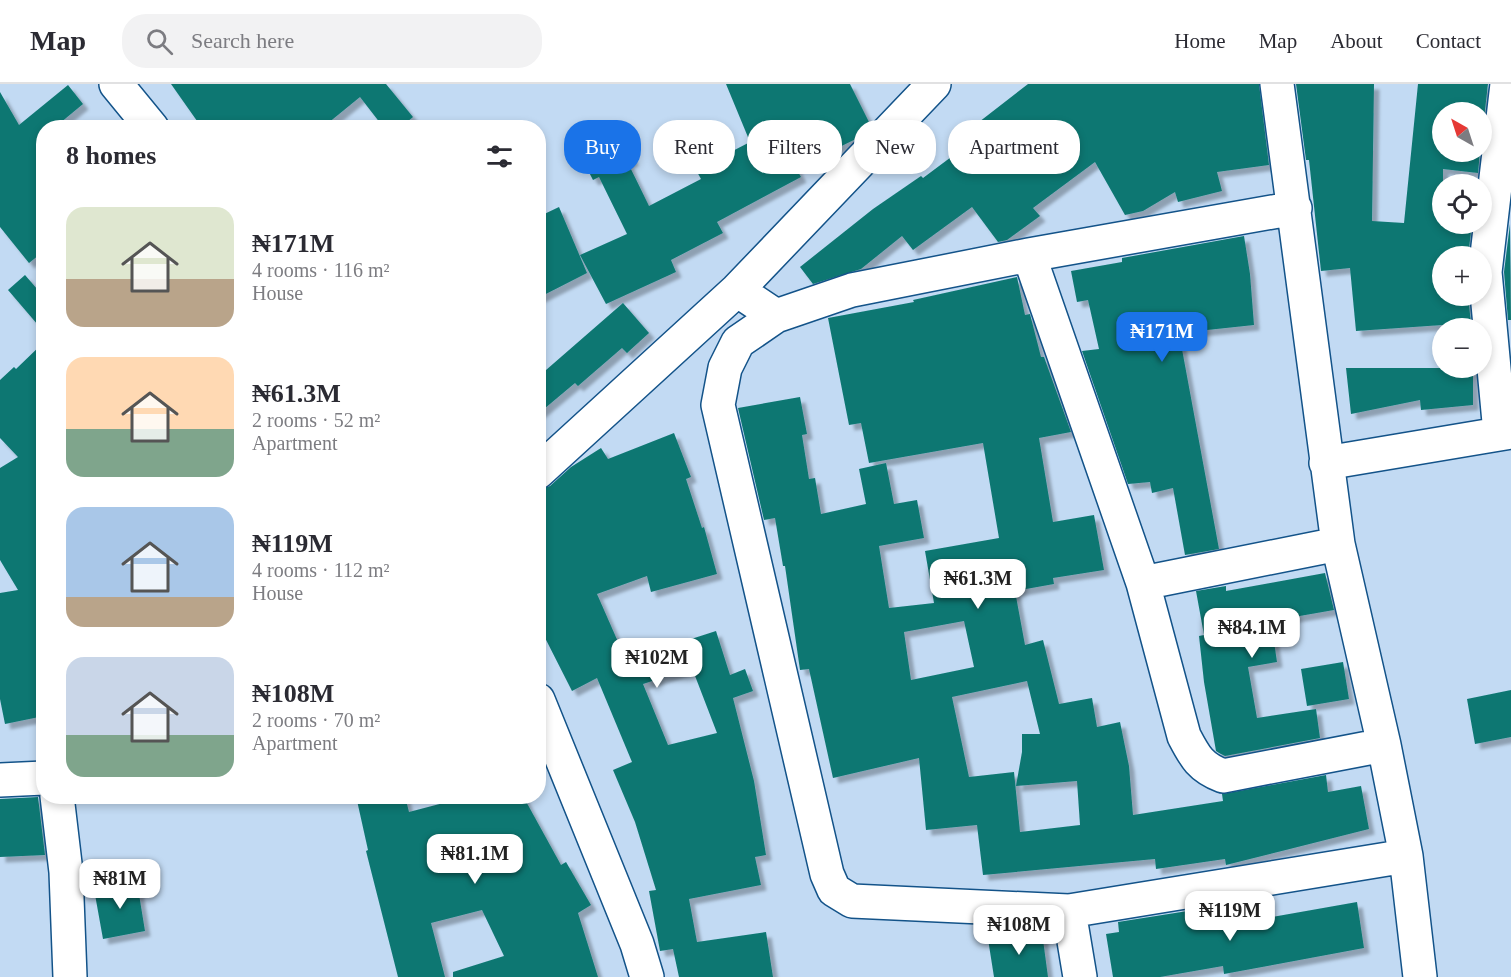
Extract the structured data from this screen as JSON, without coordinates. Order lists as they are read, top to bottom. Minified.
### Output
{"north":"top left","page":{"header":"Map","search":"Search here","nav":["Home","Map","About","Contact"],"map_buttons":["+","−"],"chip":["Buy","Rent","Filters","New","Apartment"],"heading":"8 homes","list":[{"name":"₦171M","note":"4 rooms · 116 m² · House"},{"name":"₦61.3M","note":"2 rooms · 52 m² · Apartment"},{"name":"₦119M","note":"4 rooms · 112 m² · House"},{"name":"₦108M","note":"2 rooms · 70 m² · Apartment"}],"price":["₦171M","₦61.3M","₦84.1M","₦102M","₦81.1M","₦81M","₦119M","₦108M"]}}
